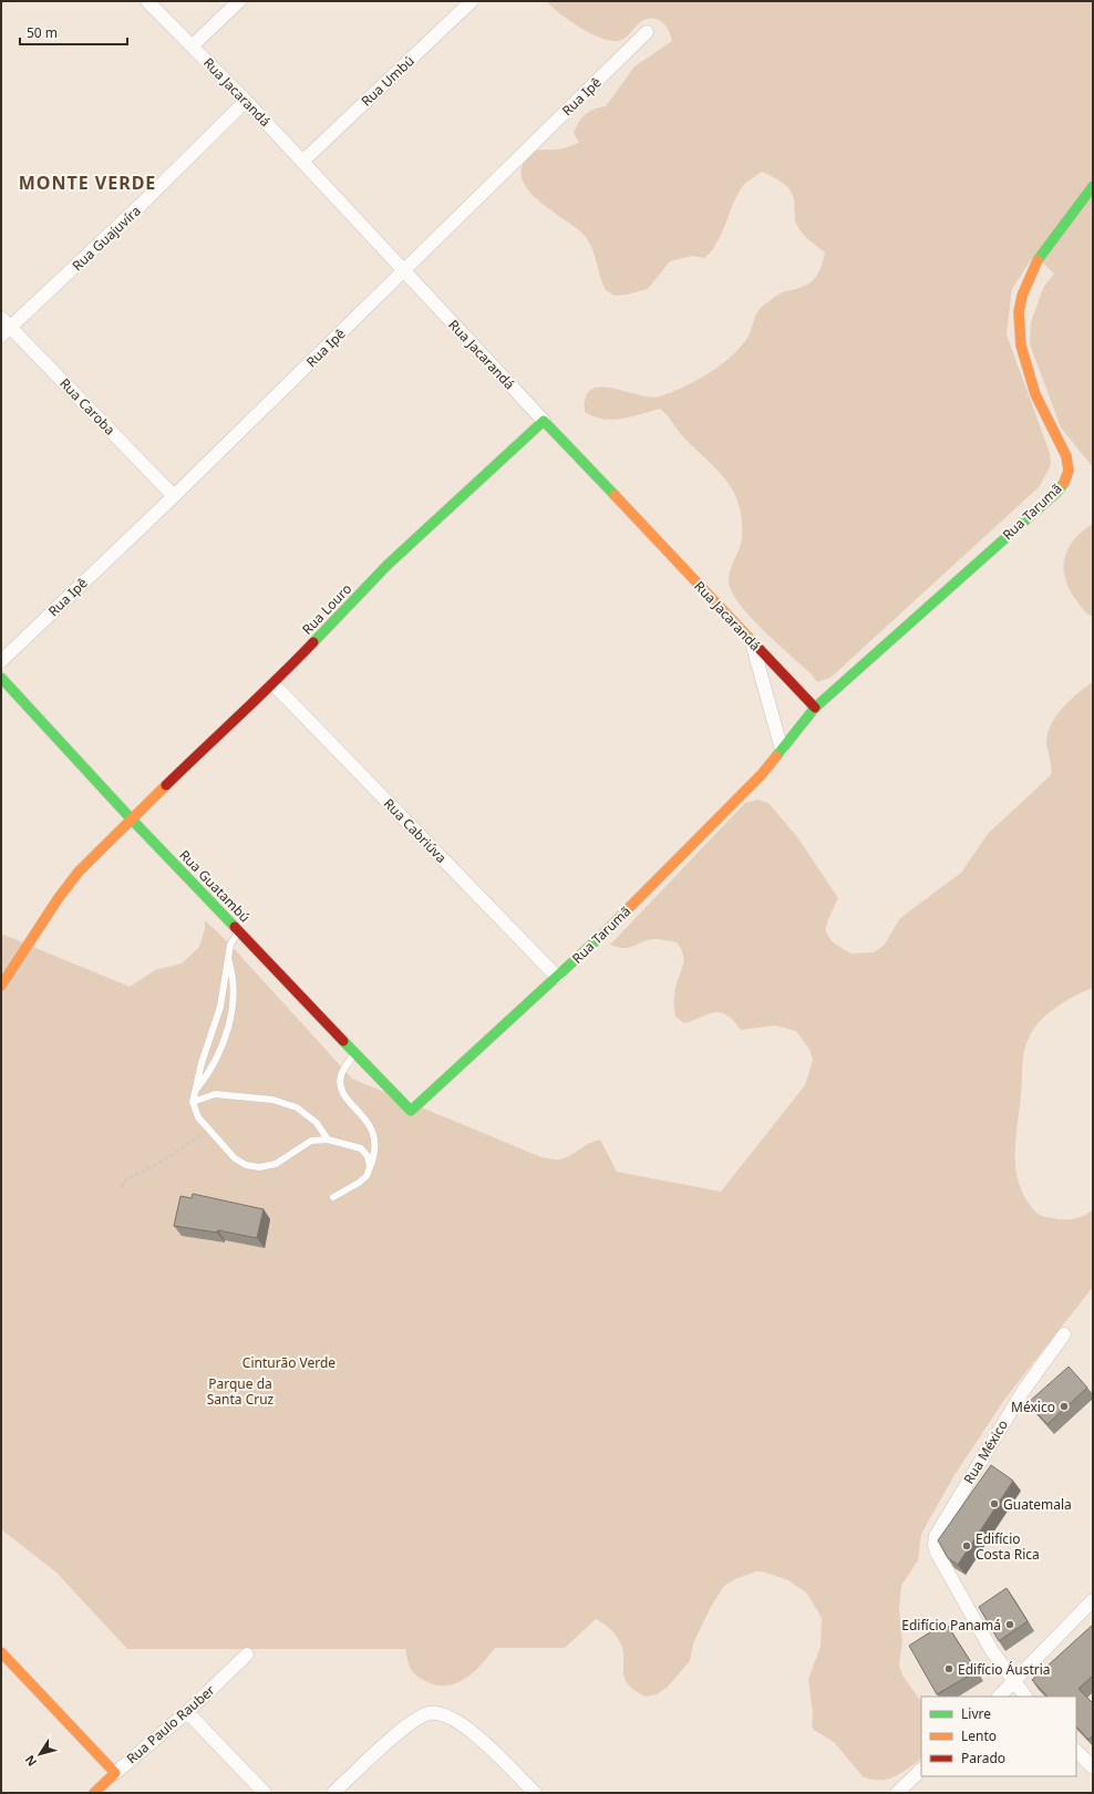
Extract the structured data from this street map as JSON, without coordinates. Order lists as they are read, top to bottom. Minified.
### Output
{"streets":{"street":["Rua Umbú","Rua Jacarandá","Rua Ipê","Rua Guajuvíra","Rua Caroba","Rua Tarumã","Rua Louro","Rua Cabriúva","Rua Guatambú","Rua México","Rua Paulo Rauber"]},"crossings":[["Rua Umbú","Rua Jacarandá"],["Rua Jacarandá","Rua Ipê"],["Rua Jacarandá","Rua Guajuvíra"],["Rua Jacarandá","Rua Tarumã"],["Rua Jacarandá","Rua Louro"],["Rua Ipê","Rua Caroba"],["Rua Guajuvíra","Rua Caroba"],["Rua Tarumã","Rua Cabriúva"],["Rua Tarumã","Rua Guatambú"],["Rua Louro","Rua Cabriúva"],["Rua Louro","Rua Guatambú"]],"districts":["MONTE VERDE"],"parks":["Cinturão Verde","Parque da Santa Cruz"],"places":["México","Guatemala","Edifício Costa Rica","Edifício Panamá","Edifício Áustria"],"legend":["Livre","Lento","Parado"],"scale_bar":"50 m","north":"bottom left"}
